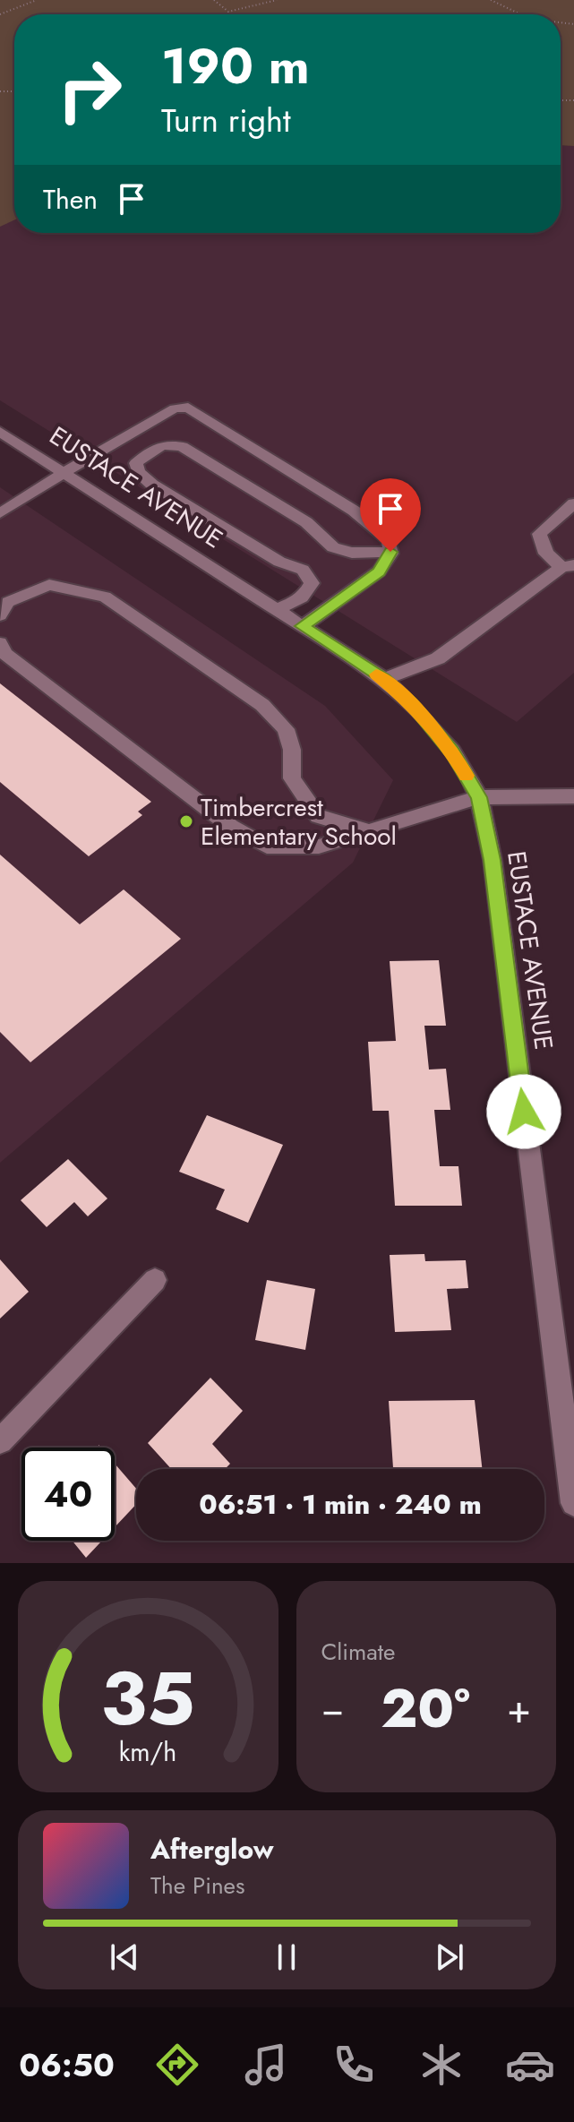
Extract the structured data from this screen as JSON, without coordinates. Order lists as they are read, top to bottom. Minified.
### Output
{"streets":{"street":["EUSTACE AVENUE"]},"places":["Timbercrest Elementary School"],"page":{"turn":["190 m","Turn right"],"then":"Then","limit":"40","trip":"06:51 · 1 min · 240 m","tile":"Climate","heat":["−","20°","+"],"song":["Afterglow","The Pines"],"tabs":"06:50","gauge":["35","km/h"]}}
